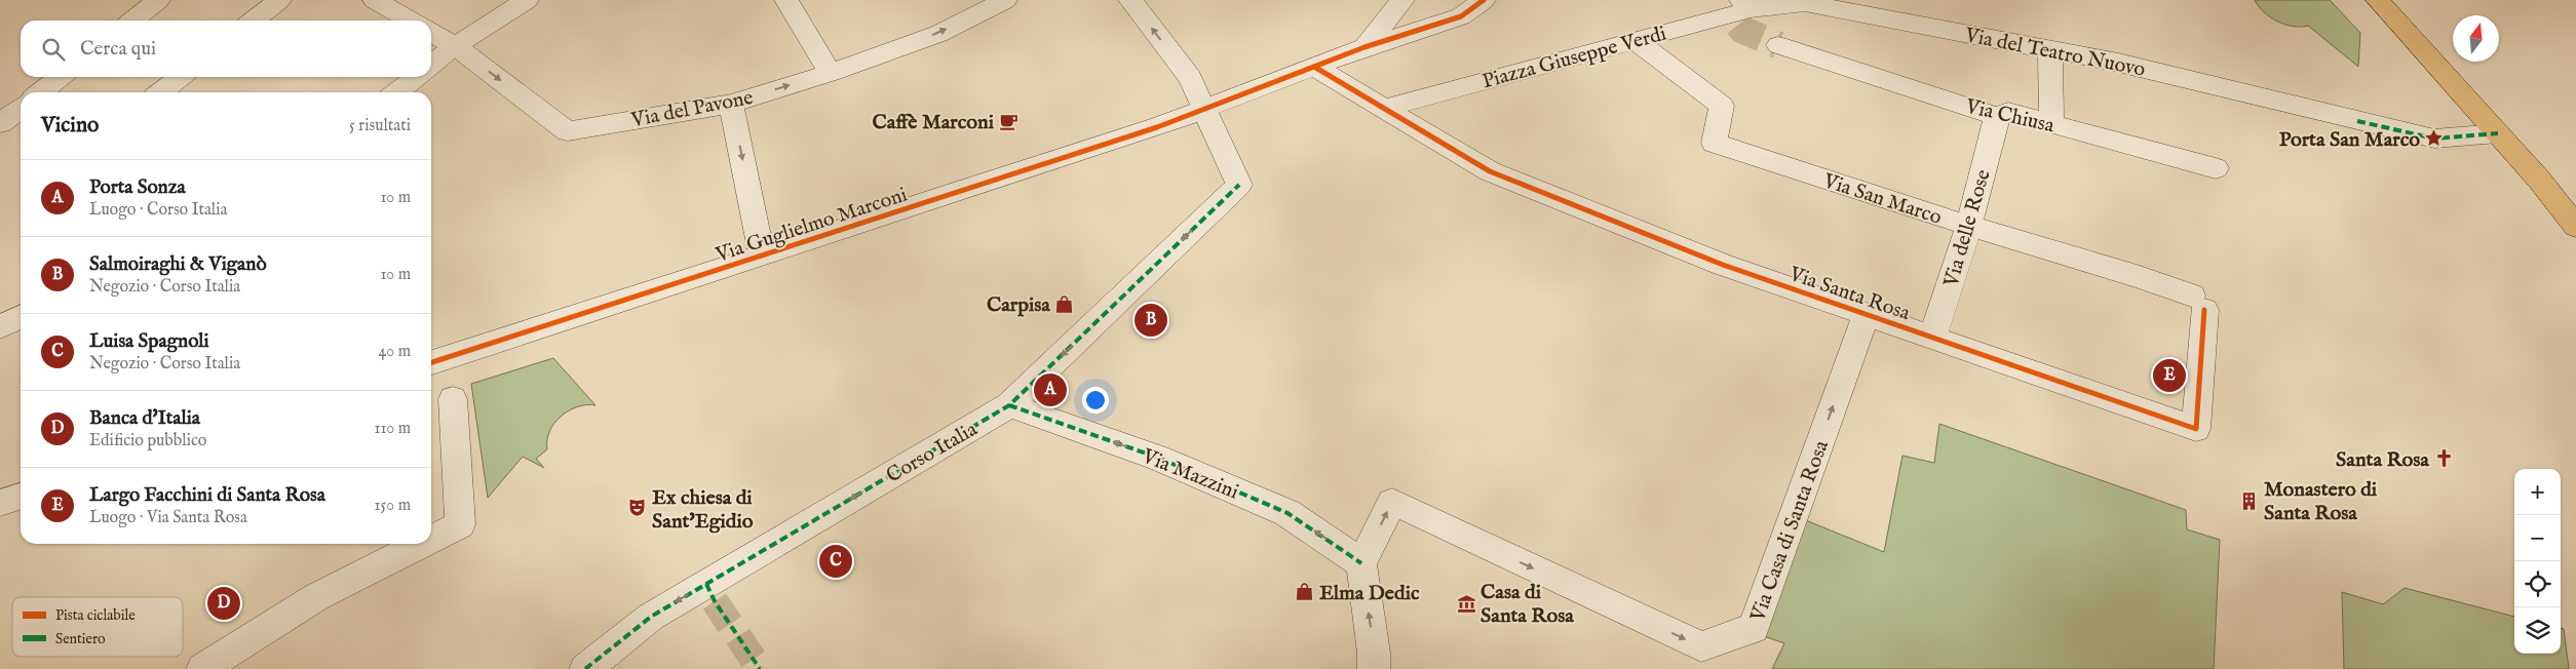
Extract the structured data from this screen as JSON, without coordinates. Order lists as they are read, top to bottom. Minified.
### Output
{"streets":{"street":["Via del Teatro Nuovo","Piazza Giuseppe Verdi","Via del Pavone","Via Chiusa","Via San Marco","Via Guglielmo Marconi","Via delle Rose","Via Santa Rosa","Corso Italia","Via Mazzini","Via Casa di Santa Rosa"]},"crossings":[["Via del Teatro Nuovo","Piazza Giuseppe Verdi"],["Piazza Giuseppe Verdi","Via San Marco"],["Piazza Giuseppe Verdi","Via Santa Rosa"],["Via Chiusa","Via delle Rose"],["Via San Marco","Via delle Rose"],["Via San Marco","Via Santa Rosa"],["Via Guglielmo Marconi","Corso Italia"],["Via delle Rose","Via Santa Rosa"],["Via Santa Rosa","Via Casa di Santa Rosa"],["Corso Italia","Via Mazzini"],["Via Mazzini","Via Casa di Santa Rosa"]],"one_way":["Via del Pavone","Corso Italia","Via Mazzini"],"places":{"cafe":["Caffè Marconi"],"place":["Porta San Marco"],"shop":["Carpisa","Elma Dedic"],"church":["Santa Rosa"],"building":["Monastero di Santa Rosa"],"theatre":["Ex chiesa di Sant'Egidio"],"museum":["Casa di Santa Rosa"]},"legend":["Pista ciclabile","Sentiero"],"north":"top","page":{"search":"Cerca qui","heading":["Vicino","5 risultati"],"list":[{"mark":"A","name":"Porta Sonza","note":"Luogo · Corso Italia","value":"10 m"},{"mark":"B","name":"Salmoiraghi & Viganò","note":"Negozio · Corso Italia","value":"10 m"},{"mark":"C","name":"Luisa Spagnoli","note":"Negozio · Corso Italia","value":"40 m"},{"mark":"D","name":"Banca d'Italia","note":"Edificio pubblico","value":"110 m"},{"mark":"E","name":"Largo Facchini di Santa Rosa","note":"Luogo · Via Santa Rosa","value":"150 m"}],"pins":["B","E","A","C","D"],"map_buttons":["+","−"]}}
